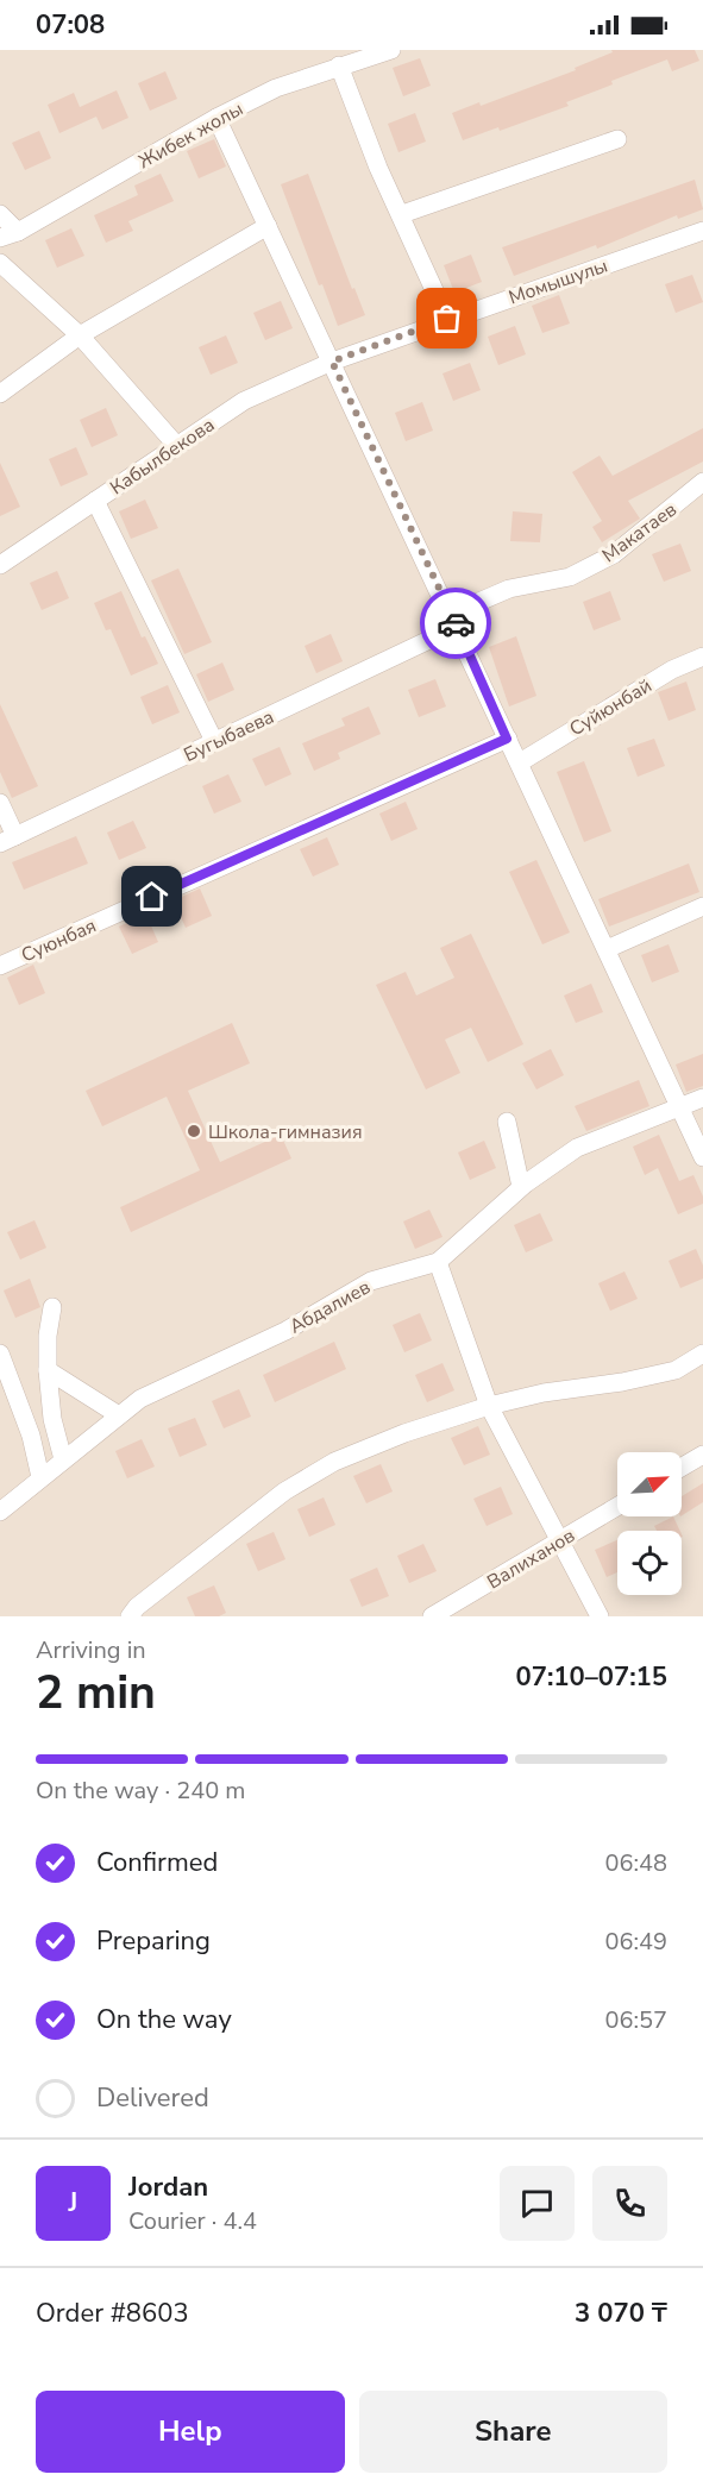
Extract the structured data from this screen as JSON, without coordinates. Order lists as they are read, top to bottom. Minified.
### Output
{"streets":{"street":["Жибек жолы","Момышулы","Кабылбекова","Макатаев","Суйюнбай","Бугыбаева","Суюнбая","Абдалиев","Валиханов"]},"crossings":[["Момышулы","Кабылбекова"],["Макатаев","Бугыбаева"]],"places":["Школа-гимназия"],"north":"top right","page":{"status":"07:08","heading":["2 min","Arriving in","07:10–07:15"],"panel":["Jordan","Courier · 4.4","Order #8603","3 070 ₸"],"bar":"On the way · 240 m","list":[["Confirmed","06:48"],["Preparing","06:49"],["On the way","06:57"],"Delivered"],"round":"J","buttons":["Help","Share"]}}
